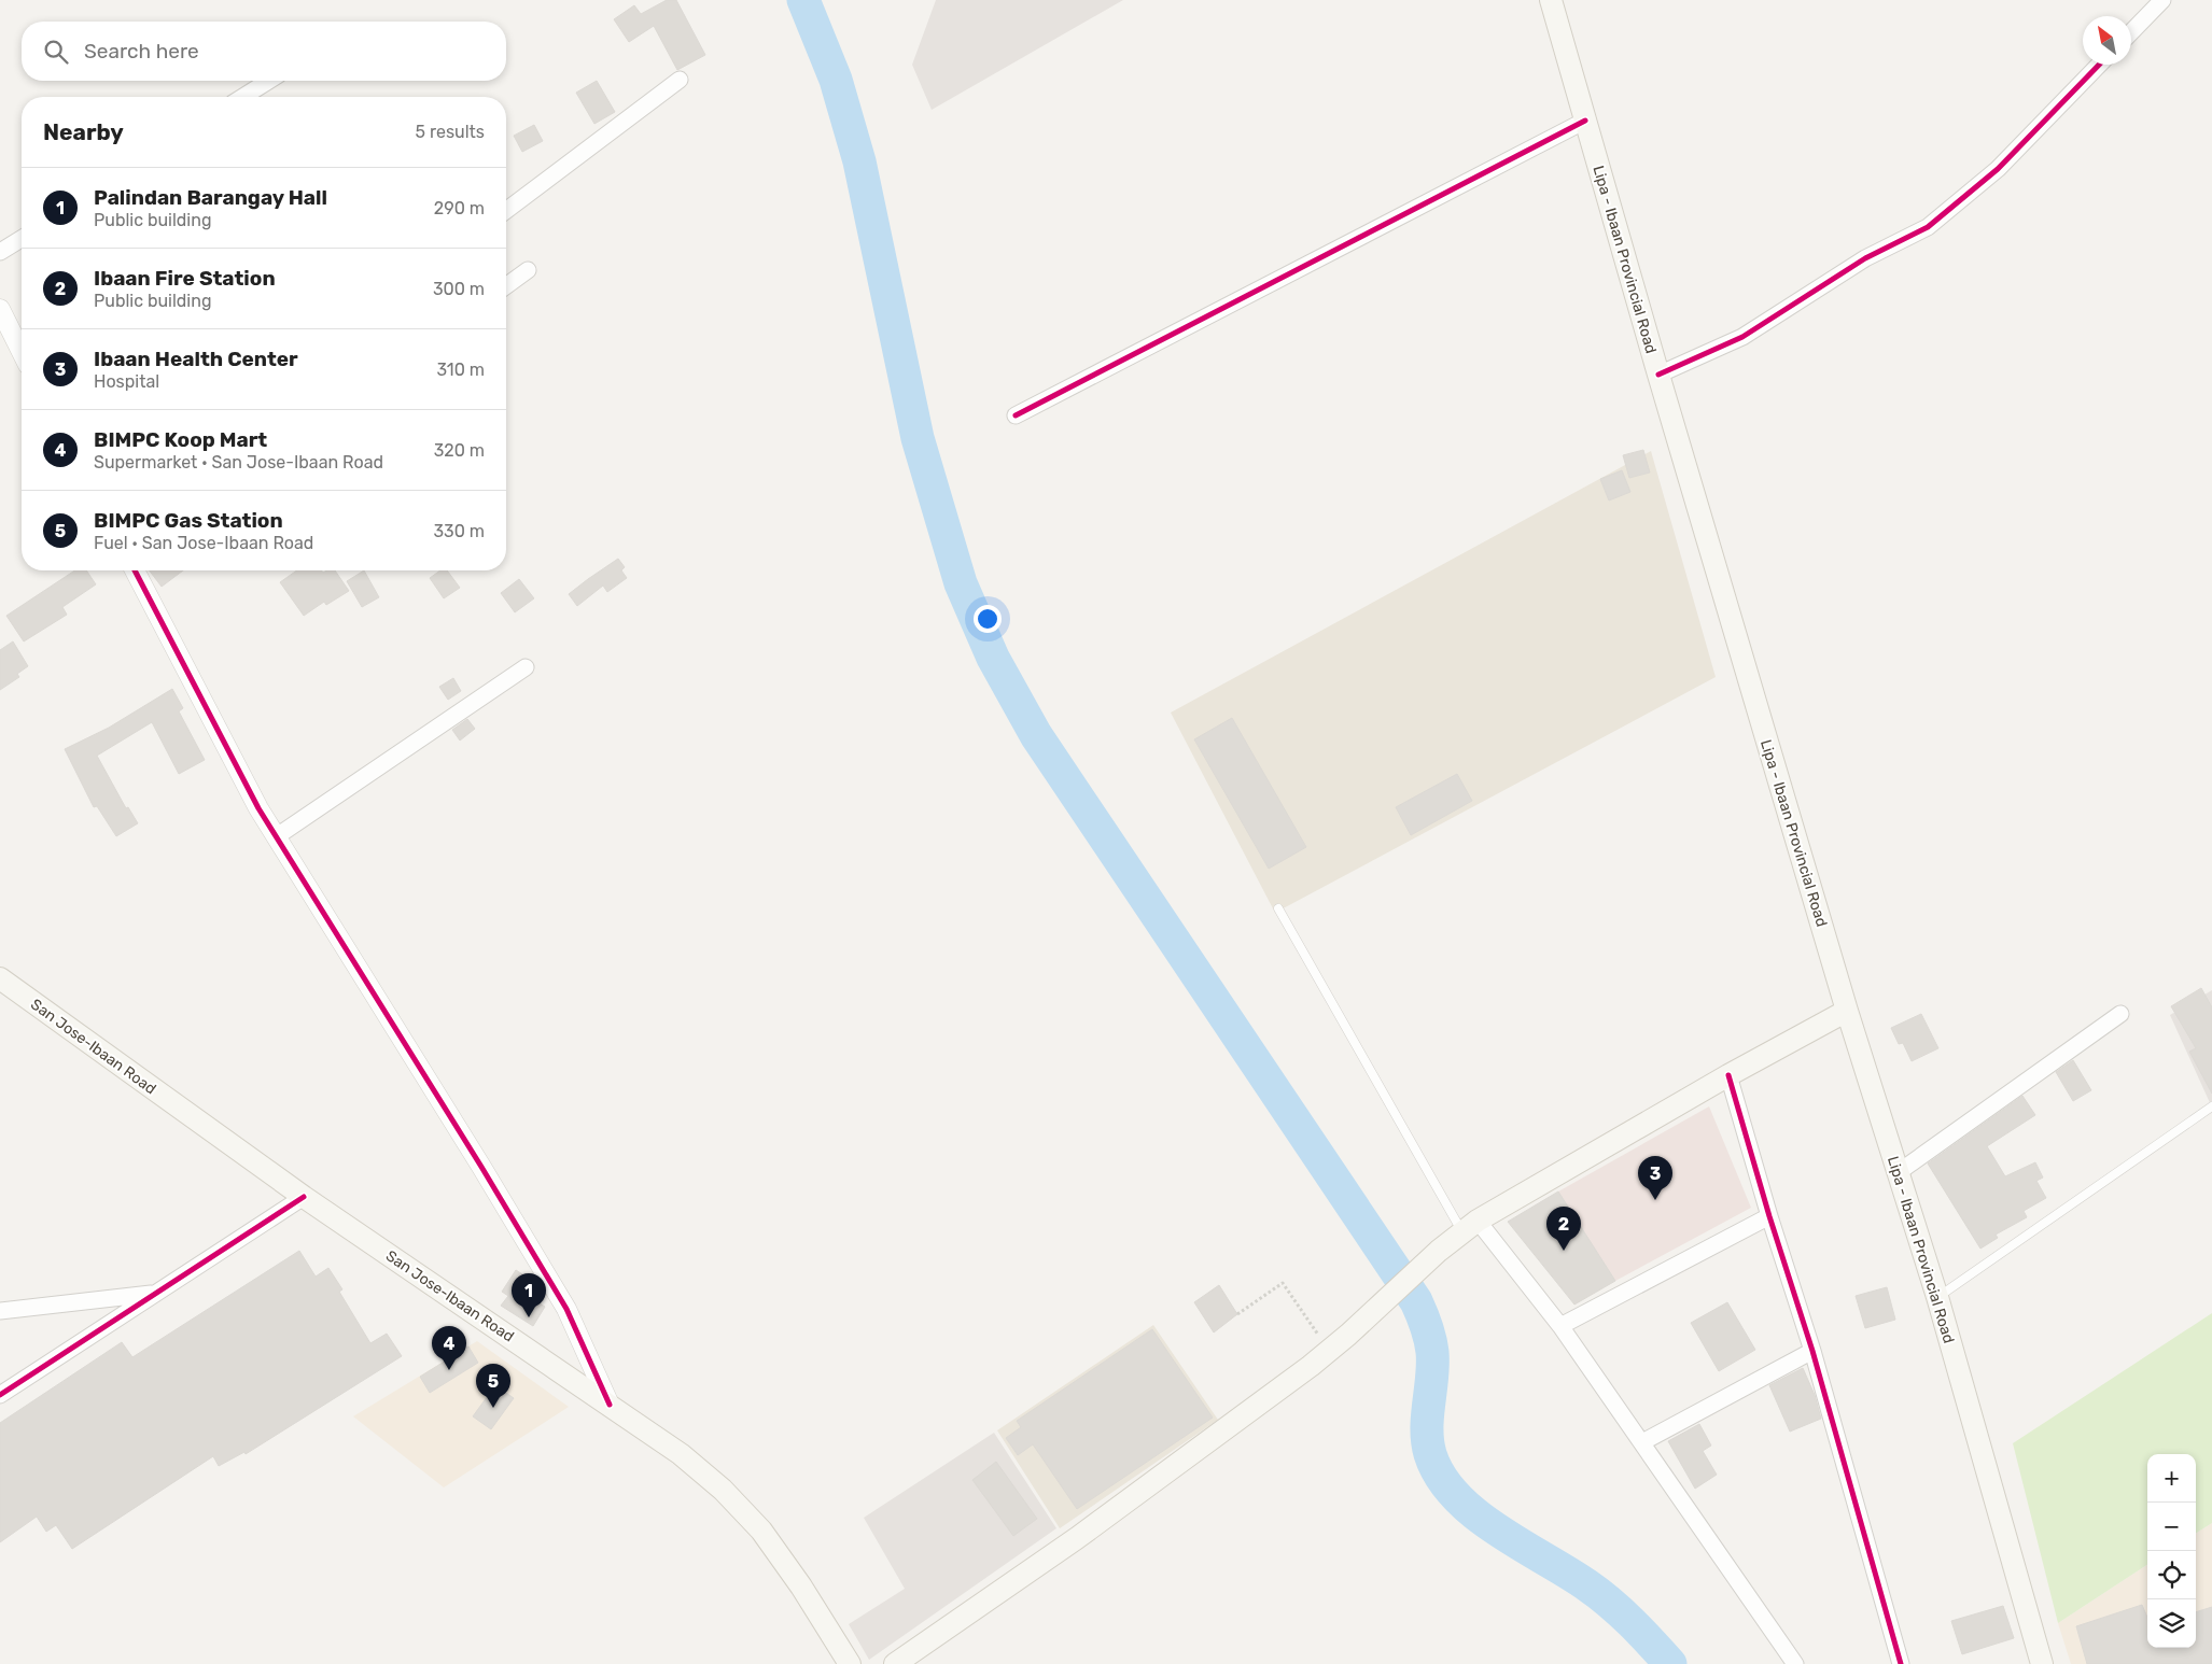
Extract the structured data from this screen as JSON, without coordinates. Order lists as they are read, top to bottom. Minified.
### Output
{"streets":{"main road":["Lipa - Ibaan Provincial Road","San Jose-Ibaan Road"]},"north":"top left","page":{"search":"Search here","heading":["Nearby","5 results"],"list":[{"mark":"1","name":"Palindan Barangay Hall","note":"Public building","value":"290 m"},{"mark":"2","name":"Ibaan Fire Station","note":"Public building","value":"300 m"},{"mark":"3","name":"Ibaan Health Center","note":"Hospital","value":"310 m"},{"mark":"4","name":"BIMPC Koop Mart","note":"Supermarket · San Jose-Ibaan Road","value":"320 m"},{"mark":"5","name":"BIMPC Gas Station","note":"Fuel · San Jose-Ibaan Road","value":"330 m"}],"pins":["3","2","1","4","5"],"map_buttons":["+","−"]}}
